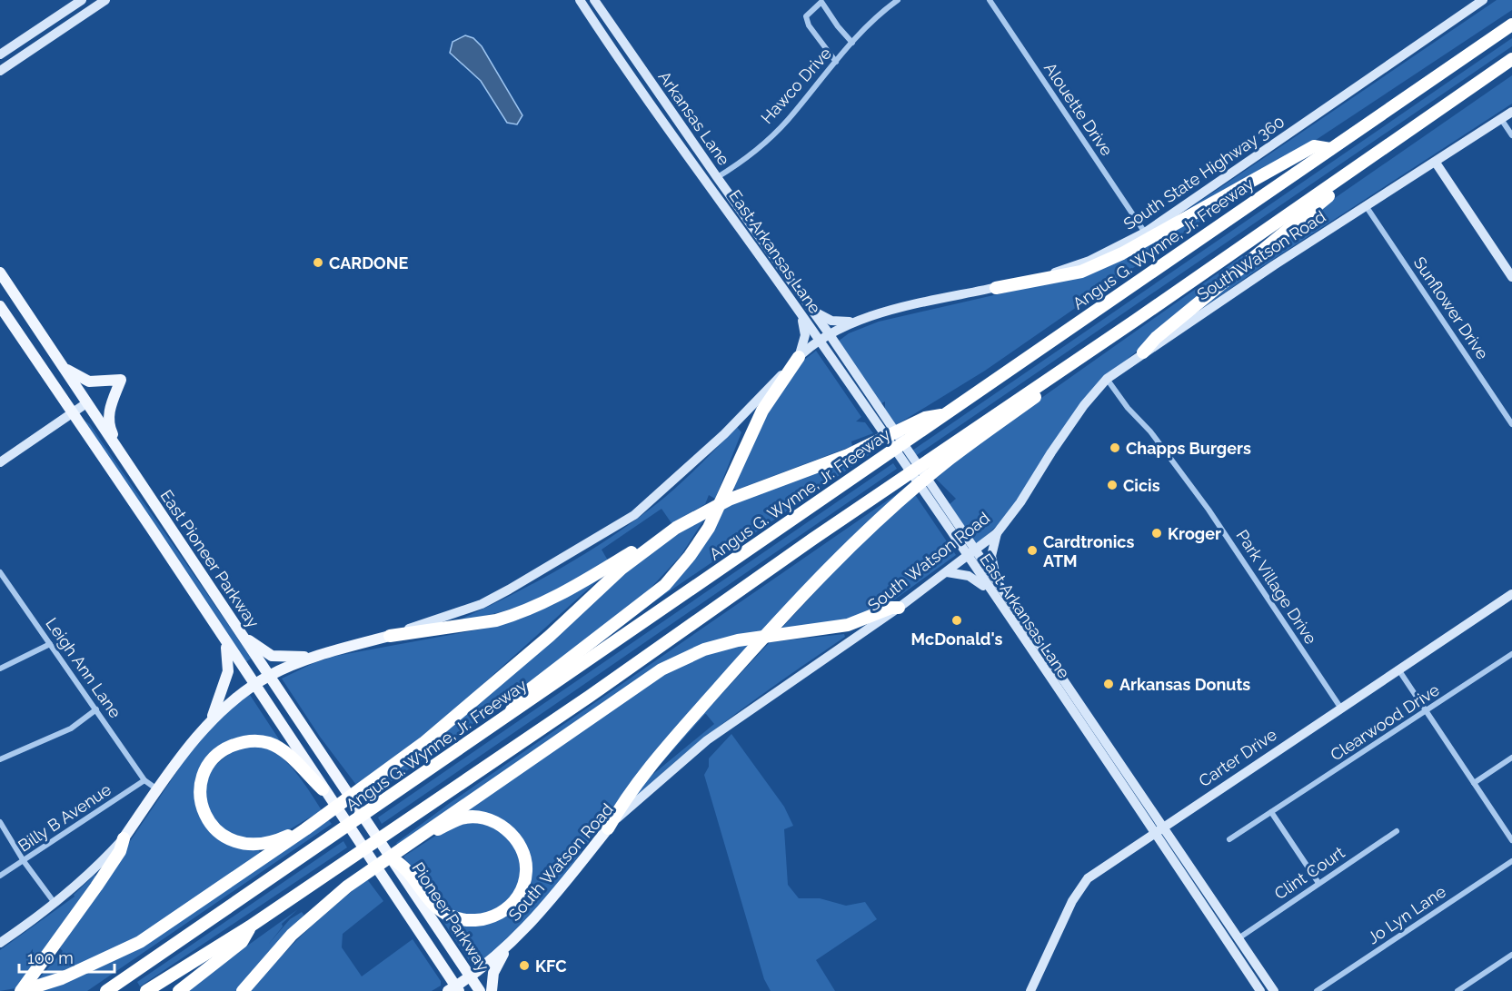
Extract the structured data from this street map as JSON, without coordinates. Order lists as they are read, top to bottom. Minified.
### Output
{"streets":{"highway":["Angus G. Wynne, Jr. Freeway"],"main road":["Arkansas Lane","South State Highway 360","East Arkansas Lane","South Watson Road","East Pioneer Parkway","Carter Drive","Pioneer Parkway"],"street":["Hawco Drive","Alouette Drive","Sunflower Drive","Park Village Drive","Leigh Ann Lane","Clearwood Drive","Billy B Avenue","Clint Court","Jo Lyn Lane"]},"crossings":[["Hawco Drive","Arkansas Lane"],["Hawco Drive","East Arkansas Lane"],["Alouette Drive","South State Highway 360"],["Arkansas Lane","East Arkansas Lane"],["South State Highway 360","East Arkansas Lane"],["East Arkansas Lane","South Watson Road"],["East Arkansas Lane","Carter Drive"],["East Arkansas Lane","Clint Court"],["South Watson Road","Sunflower Drive"],["South Watson Road","Park Village Drive"],["South Watson Road","Pioneer Parkway"],["East Pioneer Parkway","Pioneer Parkway"],["Park Village Drive","Carter Drive"],["Leigh Ann Lane","Billy B Avenue"]],"places":["CARDONE","Chapps Burgers","Cicis","Kroger","Cardtronics ATM","McDonald's","Arkansas Donuts","KFC"],"scale_bar":"100 m"}
